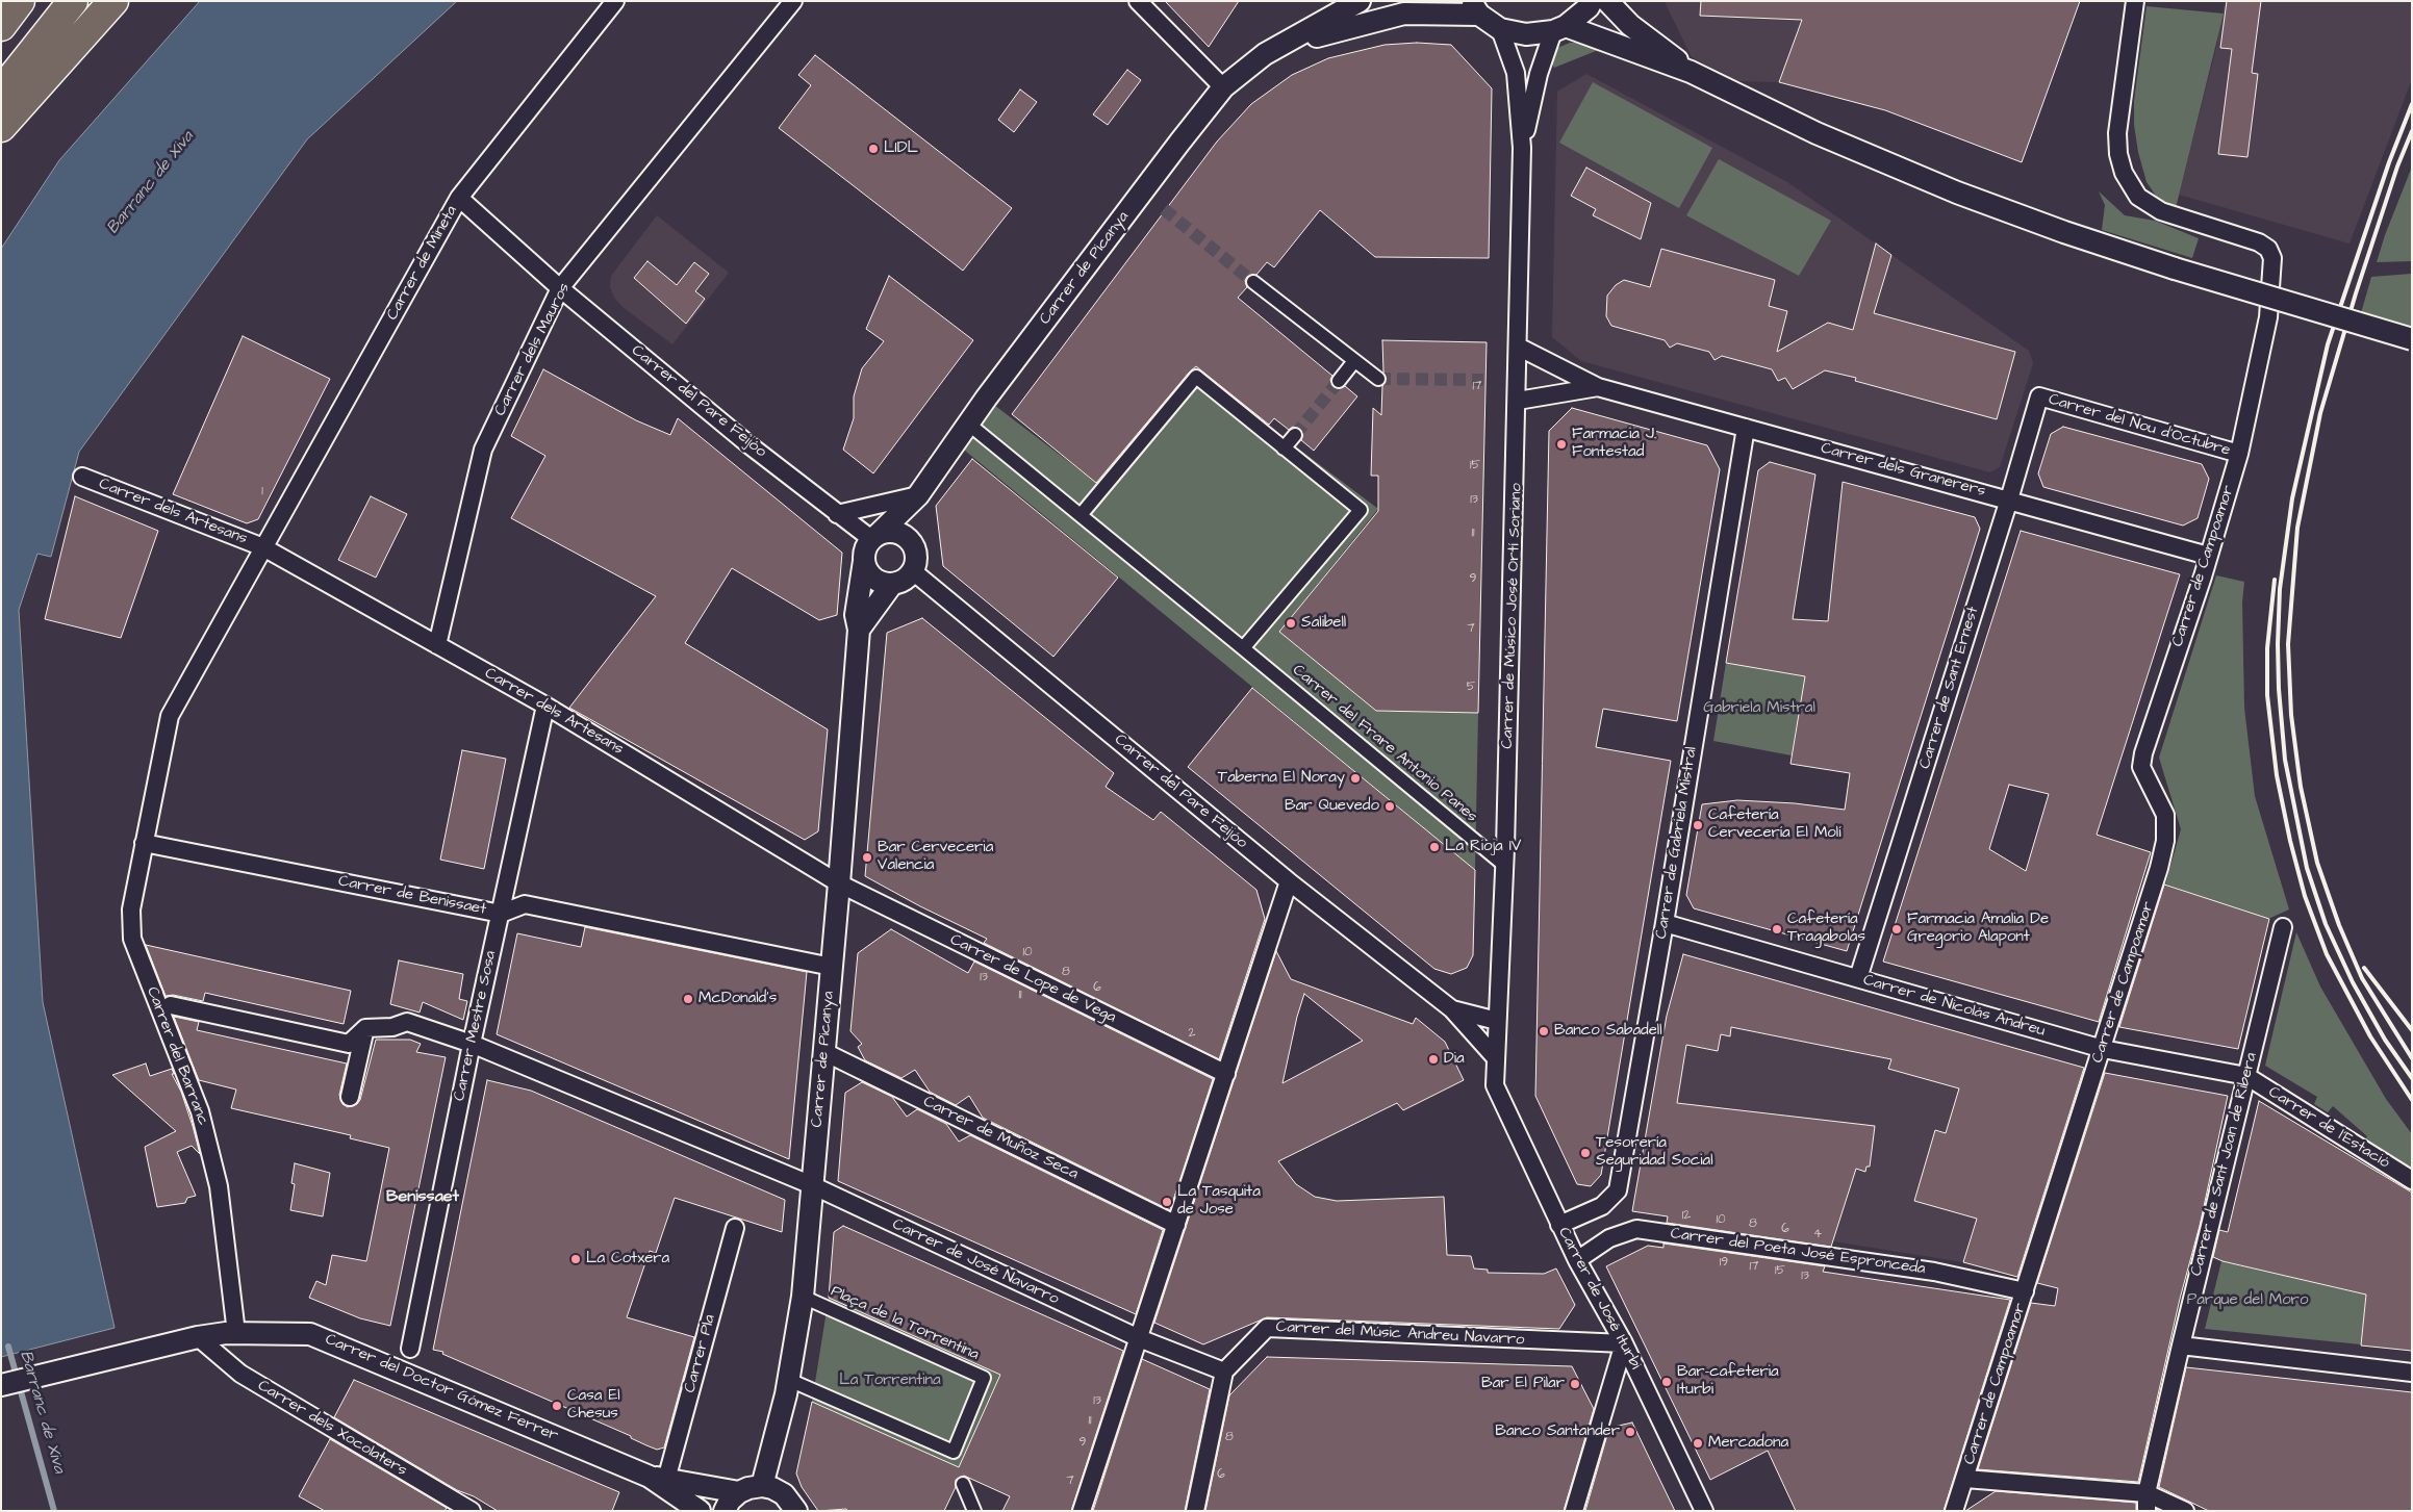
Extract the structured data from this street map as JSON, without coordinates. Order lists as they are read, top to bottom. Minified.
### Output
{"streets":{"street":["Carrer de Mineta","Carrer de Picanya","Carrer dels Mauros","Carrer del Pare Feijóo","Carrer del Nou d'Octubre","Carrer dels Granerers","Carrer dels Artesans","Carrer de Campoamor","Carrer de Músico José Ortí Soriano","Carrer de Sant Ernest","Carrer del Frare Antonio Panes","Carrer de Gabriela Mistral","Carrer de Benissaet","Carrer de Lope de Vega","Carrer de Nicolás Andreu","Carrer Mestre Sosa","Carrer del Barranc","Carrer de l'Estació","Carrer de Muñoz Seca","Carrer de Sant Joan de Ribera","Carrer del Poeta José Espronceda","Carrer de José Navarro","Carrer de José Iturbi","Plaça de la Torrentina","Carrer del Músic Andreu Navarro","Carrer Pla","Carrer del Doctor Gómez Ferrer","Carrer dels Xocolaters"]},"crossings":[["Carrer de Mineta","Carrer del Pare Feijóo"],["Carrer de Mineta","Carrer dels Artesans"],["Carrer de Picanya","Carrer del Pare Feijóo"],["Carrer de Picanya","Carrer dels Artesans"],["Carrer de Picanya","Carrer del Frare Antonio Panes"],["Carrer de Picanya","Carrer de Benissaet"],["Carrer de Picanya","Carrer de Lope de Vega"],["Carrer de Picanya","Carrer de Muñoz Seca"],["Carrer de Picanya","Carrer de José Navarro"],["Carrer de Picanya","Plaça de la Torrentina"],["Carrer dels Mauros","Carrer del Pare Feijóo"],["Carrer dels Mauros","Carrer dels Artesans"],["Carrer del Pare Feijóo","Carrer de Músico José Ortí Soriano"],["Carrer del Nou d'Octubre","Carrer de Campoamor"],["Carrer del Nou d'Octubre","Carrer de Sant Ernest"],["Carrer dels Granerers","Carrer de Campoamor"],["Carrer dels Granerers","Carrer de Músico José Ortí Soriano"],["Carrer dels Granerers","Carrer de Sant Ernest"],["Carrer dels Granerers","Carrer de Gabriela Mistral"],["Carrer dels Artesans","Carrer de Benissaet"],["Carrer dels Artesans","Carrer de Lope de Vega"],["Carrer dels Artesans","Carrer Mestre Sosa"],["Carrer dels Artesans","Carrer del Barranc"],["Carrer de Campoamor","Carrer de Nicolás Andreu"],["Carrer de Campoamor","Carrer del Poeta José Espronceda"],["Carrer de Músico José Ortí Soriano","Carrer del Frare Antonio Panes"],["Carrer de Músico José Ortí Soriano","Carrer de José Iturbi"],["Carrer de Sant Ernest","Carrer de Nicolás Andreu"],["Carrer de Gabriela Mistral","Carrer de Nicolás Andreu"],["Carrer de Gabriela Mistral","Carrer de José Iturbi"],["Carrer de Benissaet","Carrer Mestre Sosa"],["Carrer de Benissaet","Carrer del Barranc"],["Carrer de Nicolás Andreu","Carrer de l'Estació"],["Carrer de Nicolás Andreu","Carrer de Sant Joan de Ribera"],["Carrer del Barranc","Carrer del Doctor Gómez Ferrer"],["Carrer de l'Estació","Carrer de Sant Joan de Ribera"],["Carrer del Poeta José Espronceda","Carrer de José Iturbi"],["Carrer de José Iturbi","Carrer del Músic Andreu Navarro"],["Carrer Pla","Carrer del Doctor Gómez Ferrer"],["Carrer del Doctor Gómez Ferrer","Carrer dels Xocolaters"]],"districts":["Benissaet"],"water":["Barranc de Xiva"],"parks":["Gabriela Mistral","Parque del Moro","La Torrentina"],"places":["LIDL","Farmacia J. Fontestad","Salibell","Taberna El Noray","Bar Quevedo","Cafetería Cervecería El Molí","La Rioja IV","Bar Cerveceria Valencia","Cafetería Tragabolas","Farmacia Amalia De Gregorio Alapont","McDonald's","Banco Sabadell","Dia","Tesorería Seguridad Social","La Tasquita de Jose","La Cotxera","Bar-cafeteria Iturbi","Bar El Pilar","Casa El Chesus","Banco Santander","Mercadona"],"house_numbers":["17","15","1","13","11","9","7","5","10","8","13","6","11","2","12","10","8","6","4","19","17","15","13","13","11","8","9","6","7"]}
